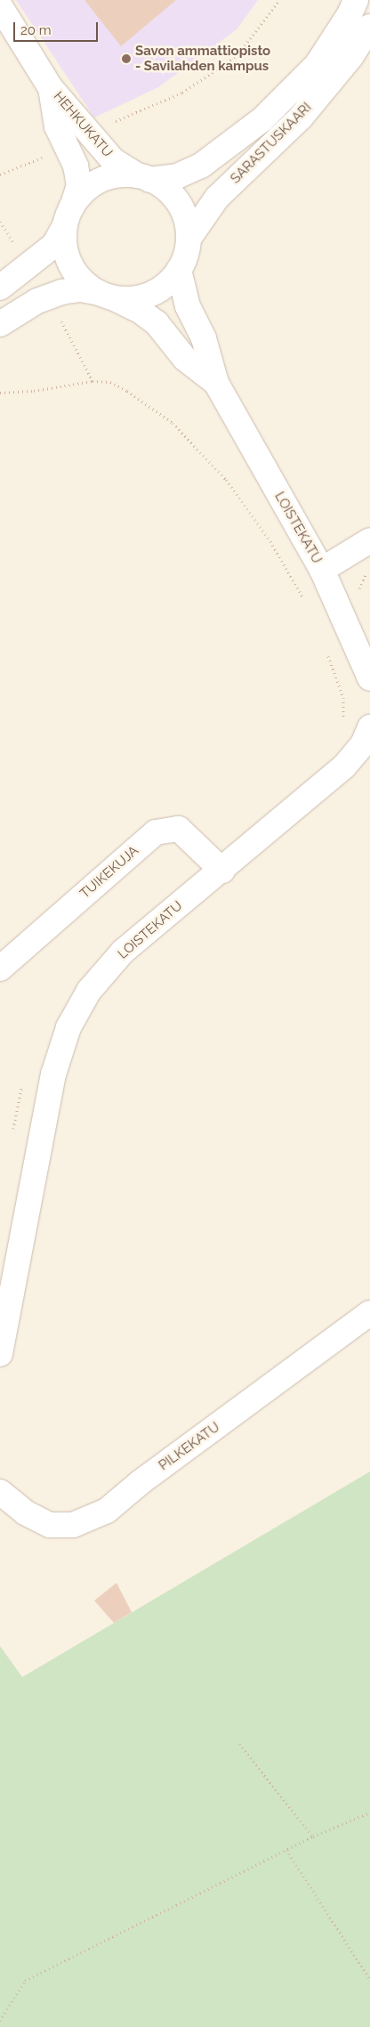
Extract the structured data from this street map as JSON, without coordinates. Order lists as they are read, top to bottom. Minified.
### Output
{"streets":{"street":["HEHKUKATU","SARASTUSKAARI","LOISTEKATU","TUIKEKUJA","PILKEKATU"]},"crossings":[["HEHKUKATU","SARASTUSKAARI"],["HEHKUKATU","LOISTEKATU"],["SARASTUSKAARI","LOISTEKATU"],["LOISTEKATU","TUIKEKUJA"]],"places":["Savon ammattiopisto - Savilahden kampus"],"scale_bar":"20 m"}
